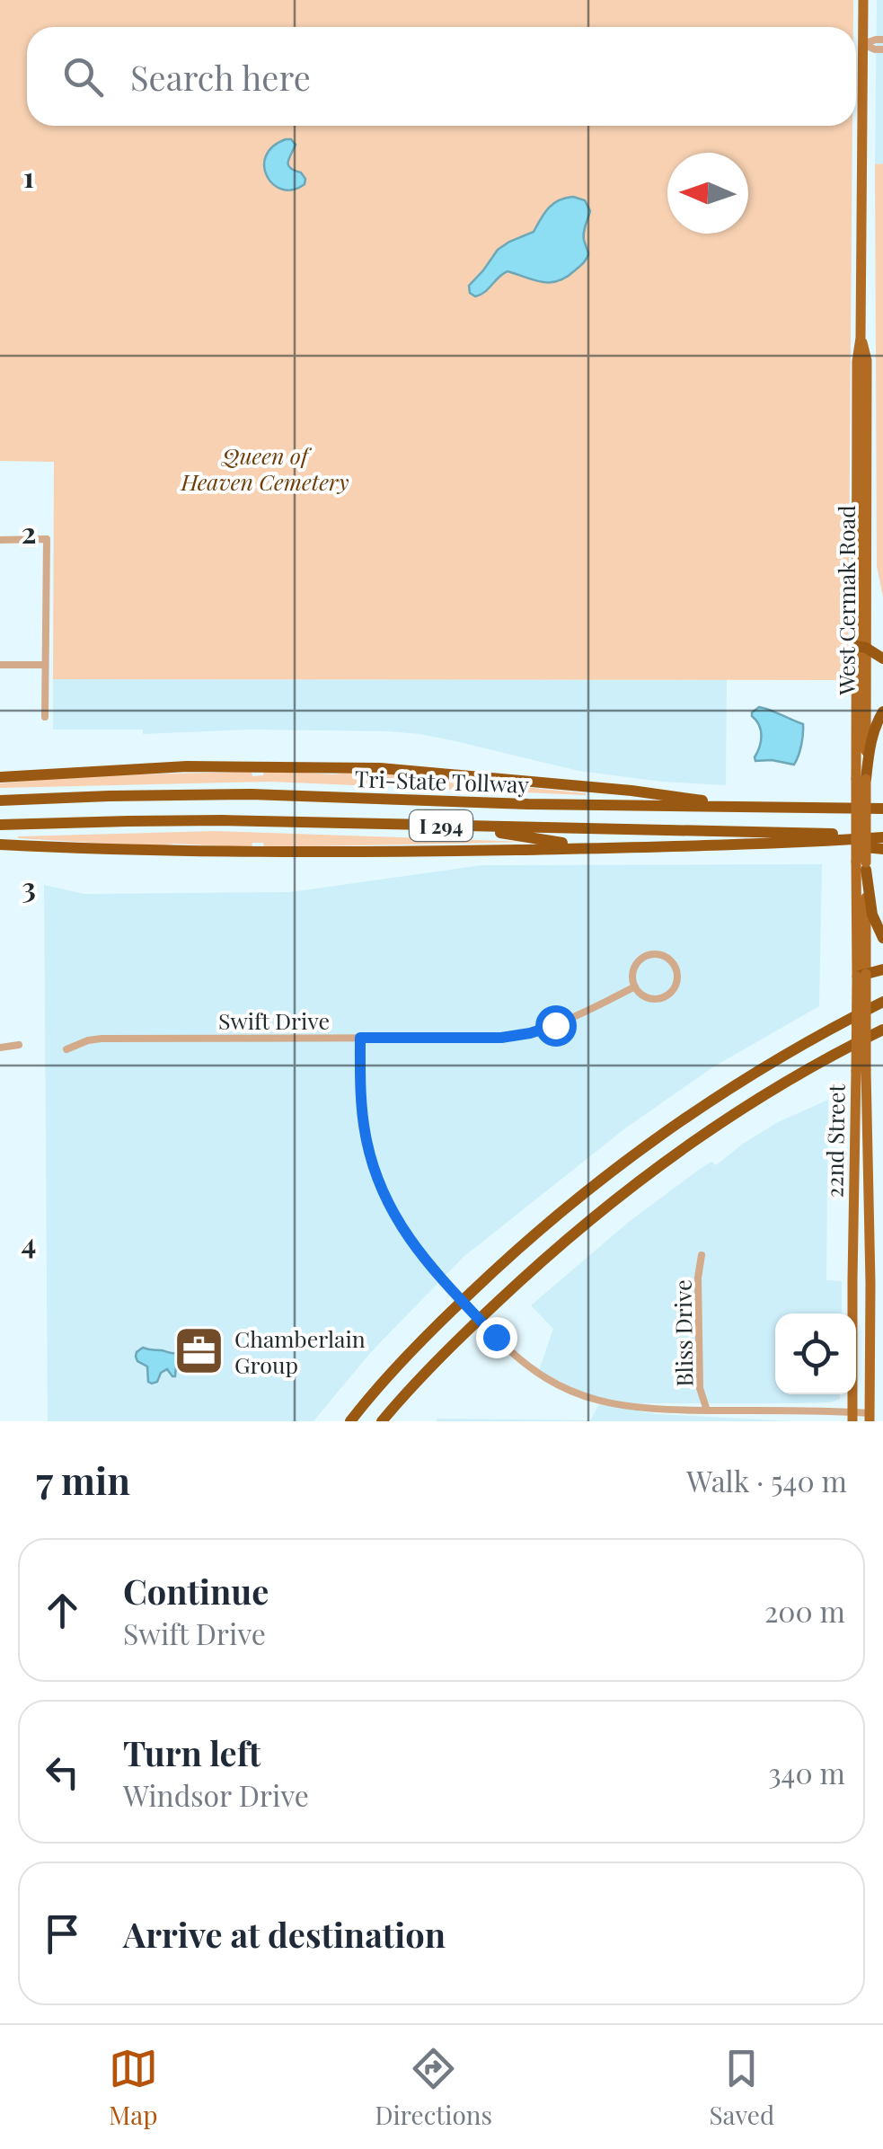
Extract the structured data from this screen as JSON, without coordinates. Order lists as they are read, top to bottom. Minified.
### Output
{"streets":{"highway":["Tri-State Tollway","I 294"],"main road":["West Cermak Road","22nd Street"],"street":["Swift Drive","Bliss Drive"]},"crossings":[["West Cermak Road","22nd Street"]],"parks":["Queen of Heaven Cemetery"],"places":{"office":["Chamberlain Group"]},"north":"left","page":{"search":"Search here","heading":["7 min","Walk · 540 m"],"list":[["Continue","Swift Drive","200 m"],["Turn left","Windsor Drive","340 m"],"Arrive at destination"],"nav":["Map","Directions","Saved"]},"grid":{"rows":["1","2","3","4"]}}
